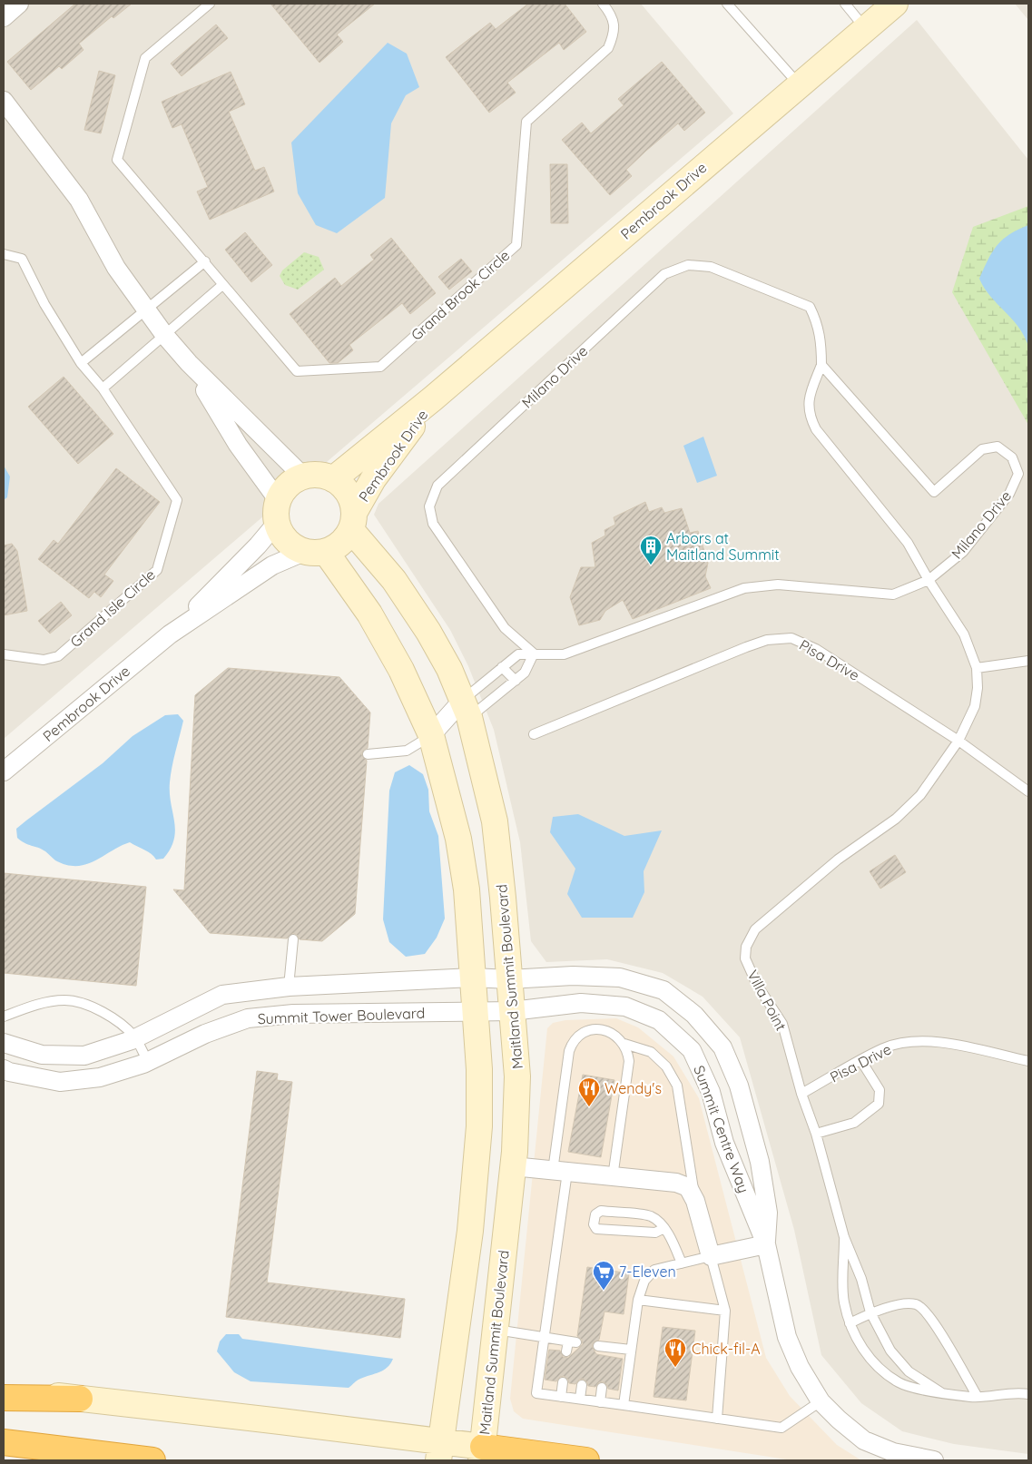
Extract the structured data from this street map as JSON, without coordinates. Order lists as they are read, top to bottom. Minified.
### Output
{"streets":{"street":["Pembrook Drive","Milano Drive","Maitland Summit Boulevard","Summit Tower Boulevard","Summit Centre Way"],"lane":["Grand Brook Circle","Grand Isle Circle","Pisa Drive","Villa Point"]},"crossings":[["Pembrook Drive","Maitland Summit Boulevard"],["Milano Drive","Pisa Drive"],["Milano Drive","Maitland Summit Boulevard"],["Milano Drive","Villa Point"],["Pisa Drive","Villa Point"],["Maitland Summit Boulevard","Summit Centre Way"],["Summit Tower Boulevard","Summit Centre Way"]],"places":{"building":["Arbors at Maitland Summit"],"restaurant":["Wendy's","Chick-fil-A"],"supermarket":["7-Eleven"]}}
